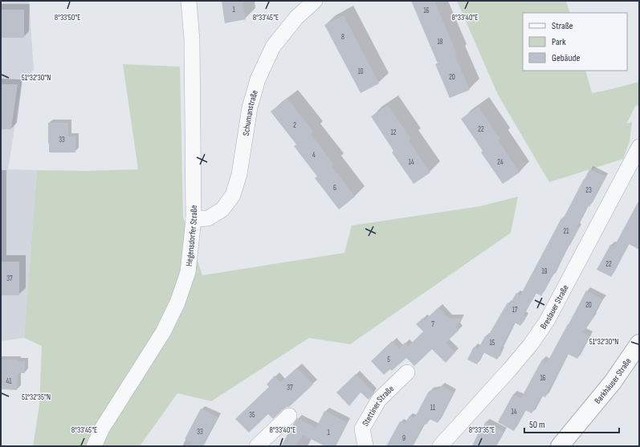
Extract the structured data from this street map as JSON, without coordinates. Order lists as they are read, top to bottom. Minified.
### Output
{"streets":{"street":["Schumanstraße","Hegensdorfer Straße","Breslauer Straße","Barkhäuser Straße","Stettiner Straße"]},"crossings":[["Schumanstraße","Hegensdorfer Straße"]],"house_numbers":["1","16","8","18","10","20","2","22","12","33","4","14","24","6","23","21","22","19","37","20","17","7","15","5","16","41","37","11","14","35","33","1","9"],"legend":["Straße","Park","Gebäude"],"scale_bar":"50 m","coordinates":["8°33'50\"E","8°33'40\"E","8°33'45\"E","51°32'30\"N","51°32'35\"N","8°33'35\"E"]}
